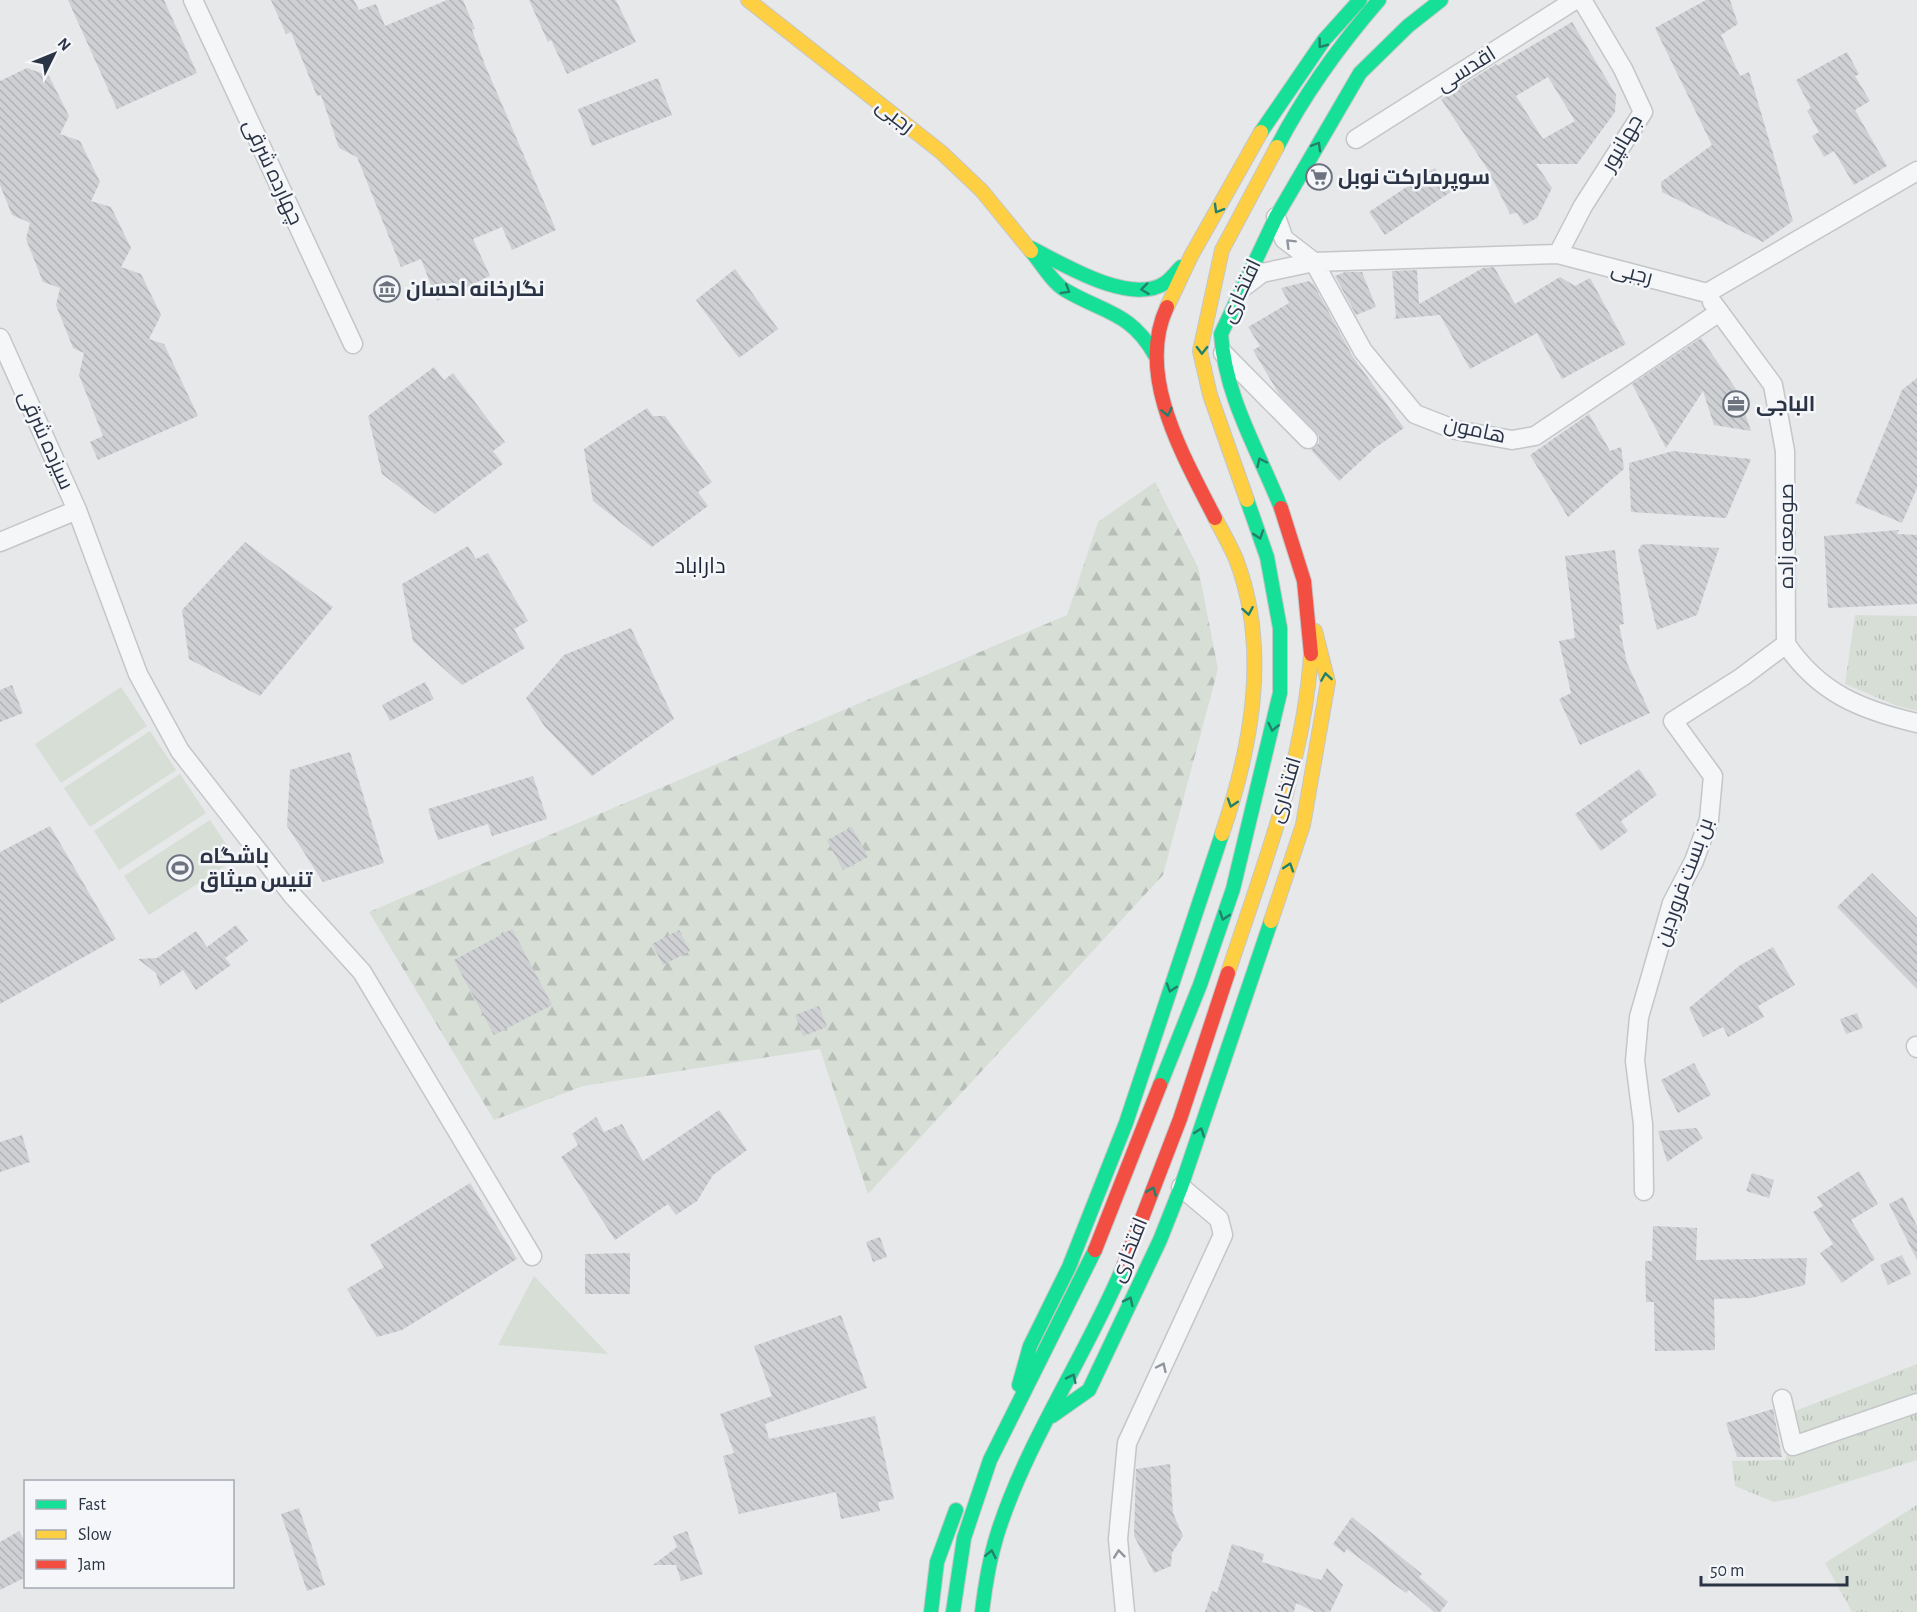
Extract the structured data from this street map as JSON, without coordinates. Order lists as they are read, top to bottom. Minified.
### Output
{"streets":{"main road":["رجبی","افتخاری"],"street":["اقدسی","جهانپور","چهارده شرقی","هامون","سیزده شرقی","صومعه زاده","بن بست فروردین"]},"crossings":[["رجبی","جهانپور"],["رجبی","افتخاری"],["رجبی","هامون"],["رجبی","صومعه زاده"],["هامون","صومعه زاده"],["صومعه زاده","بن بست فروردین"]],"districts":["داراباد"],"places":{"supermarket":["سوپرمارکت نوبل"],"museum":["نگارخانه احسان"],"office":["الباجی"],"sports":["باشگاه تنيس ميثاق"]},"legend":["Fast","Slow","Jam"],"scale_bar":"50 m","north":"top right"}
